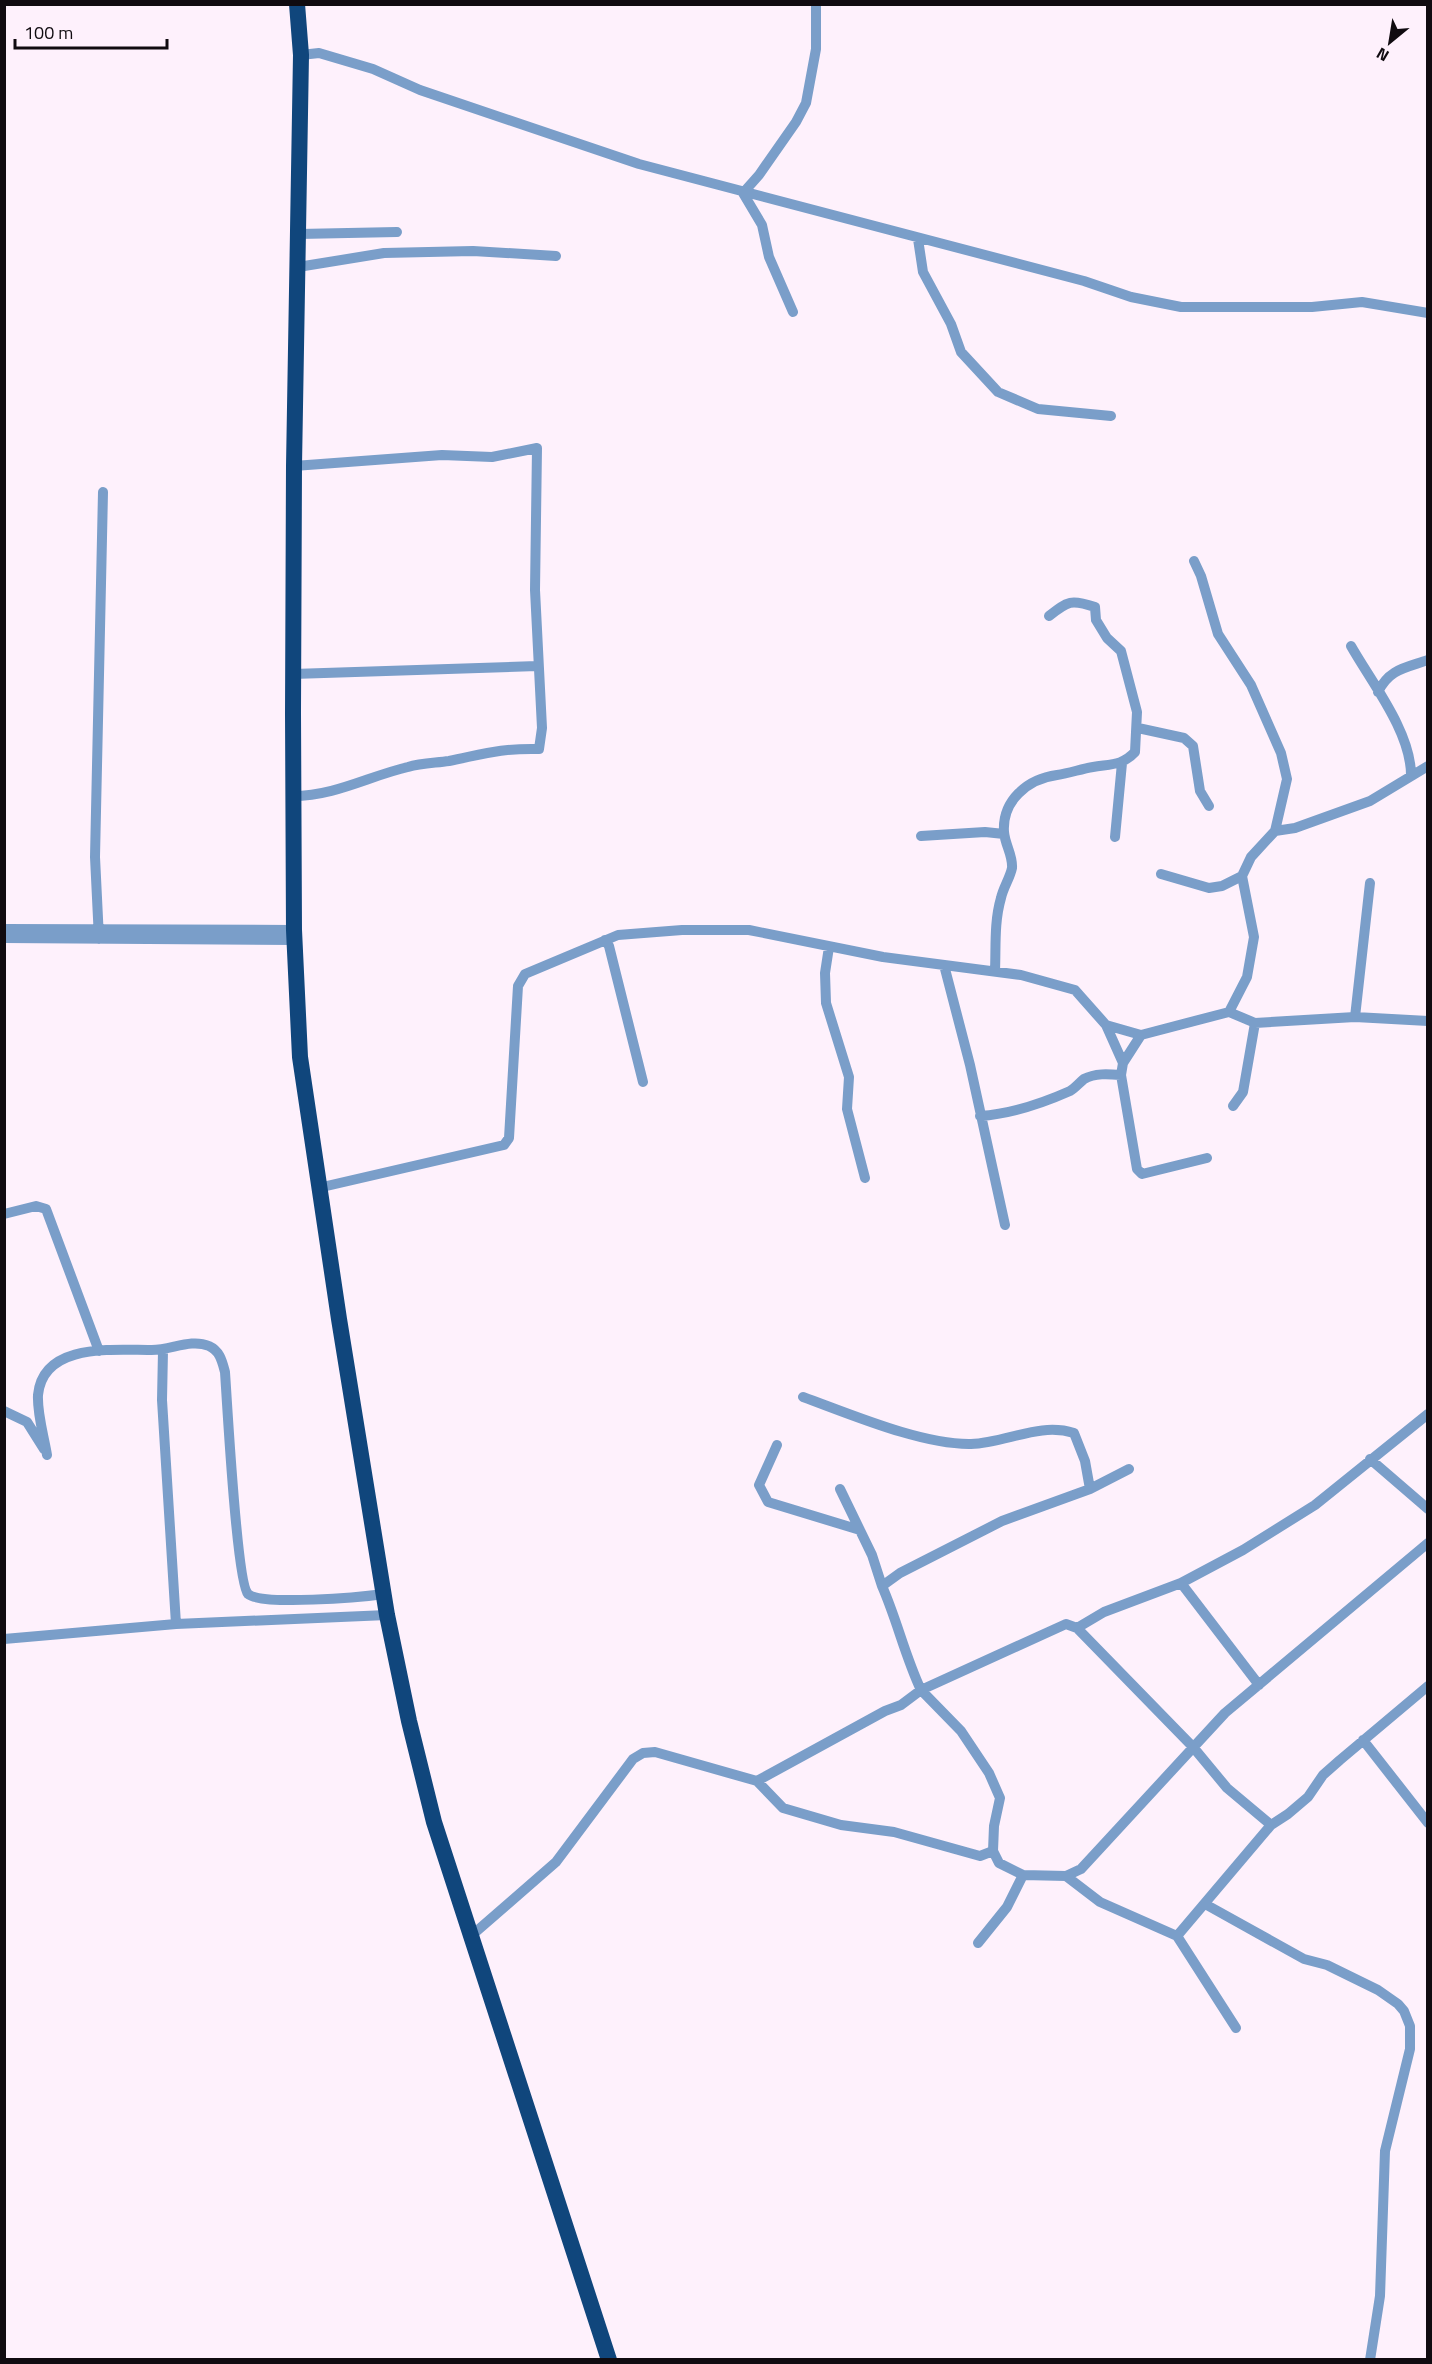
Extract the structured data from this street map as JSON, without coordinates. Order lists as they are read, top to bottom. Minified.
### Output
{"scale_bar":"100 m","north":"bottom left"}
